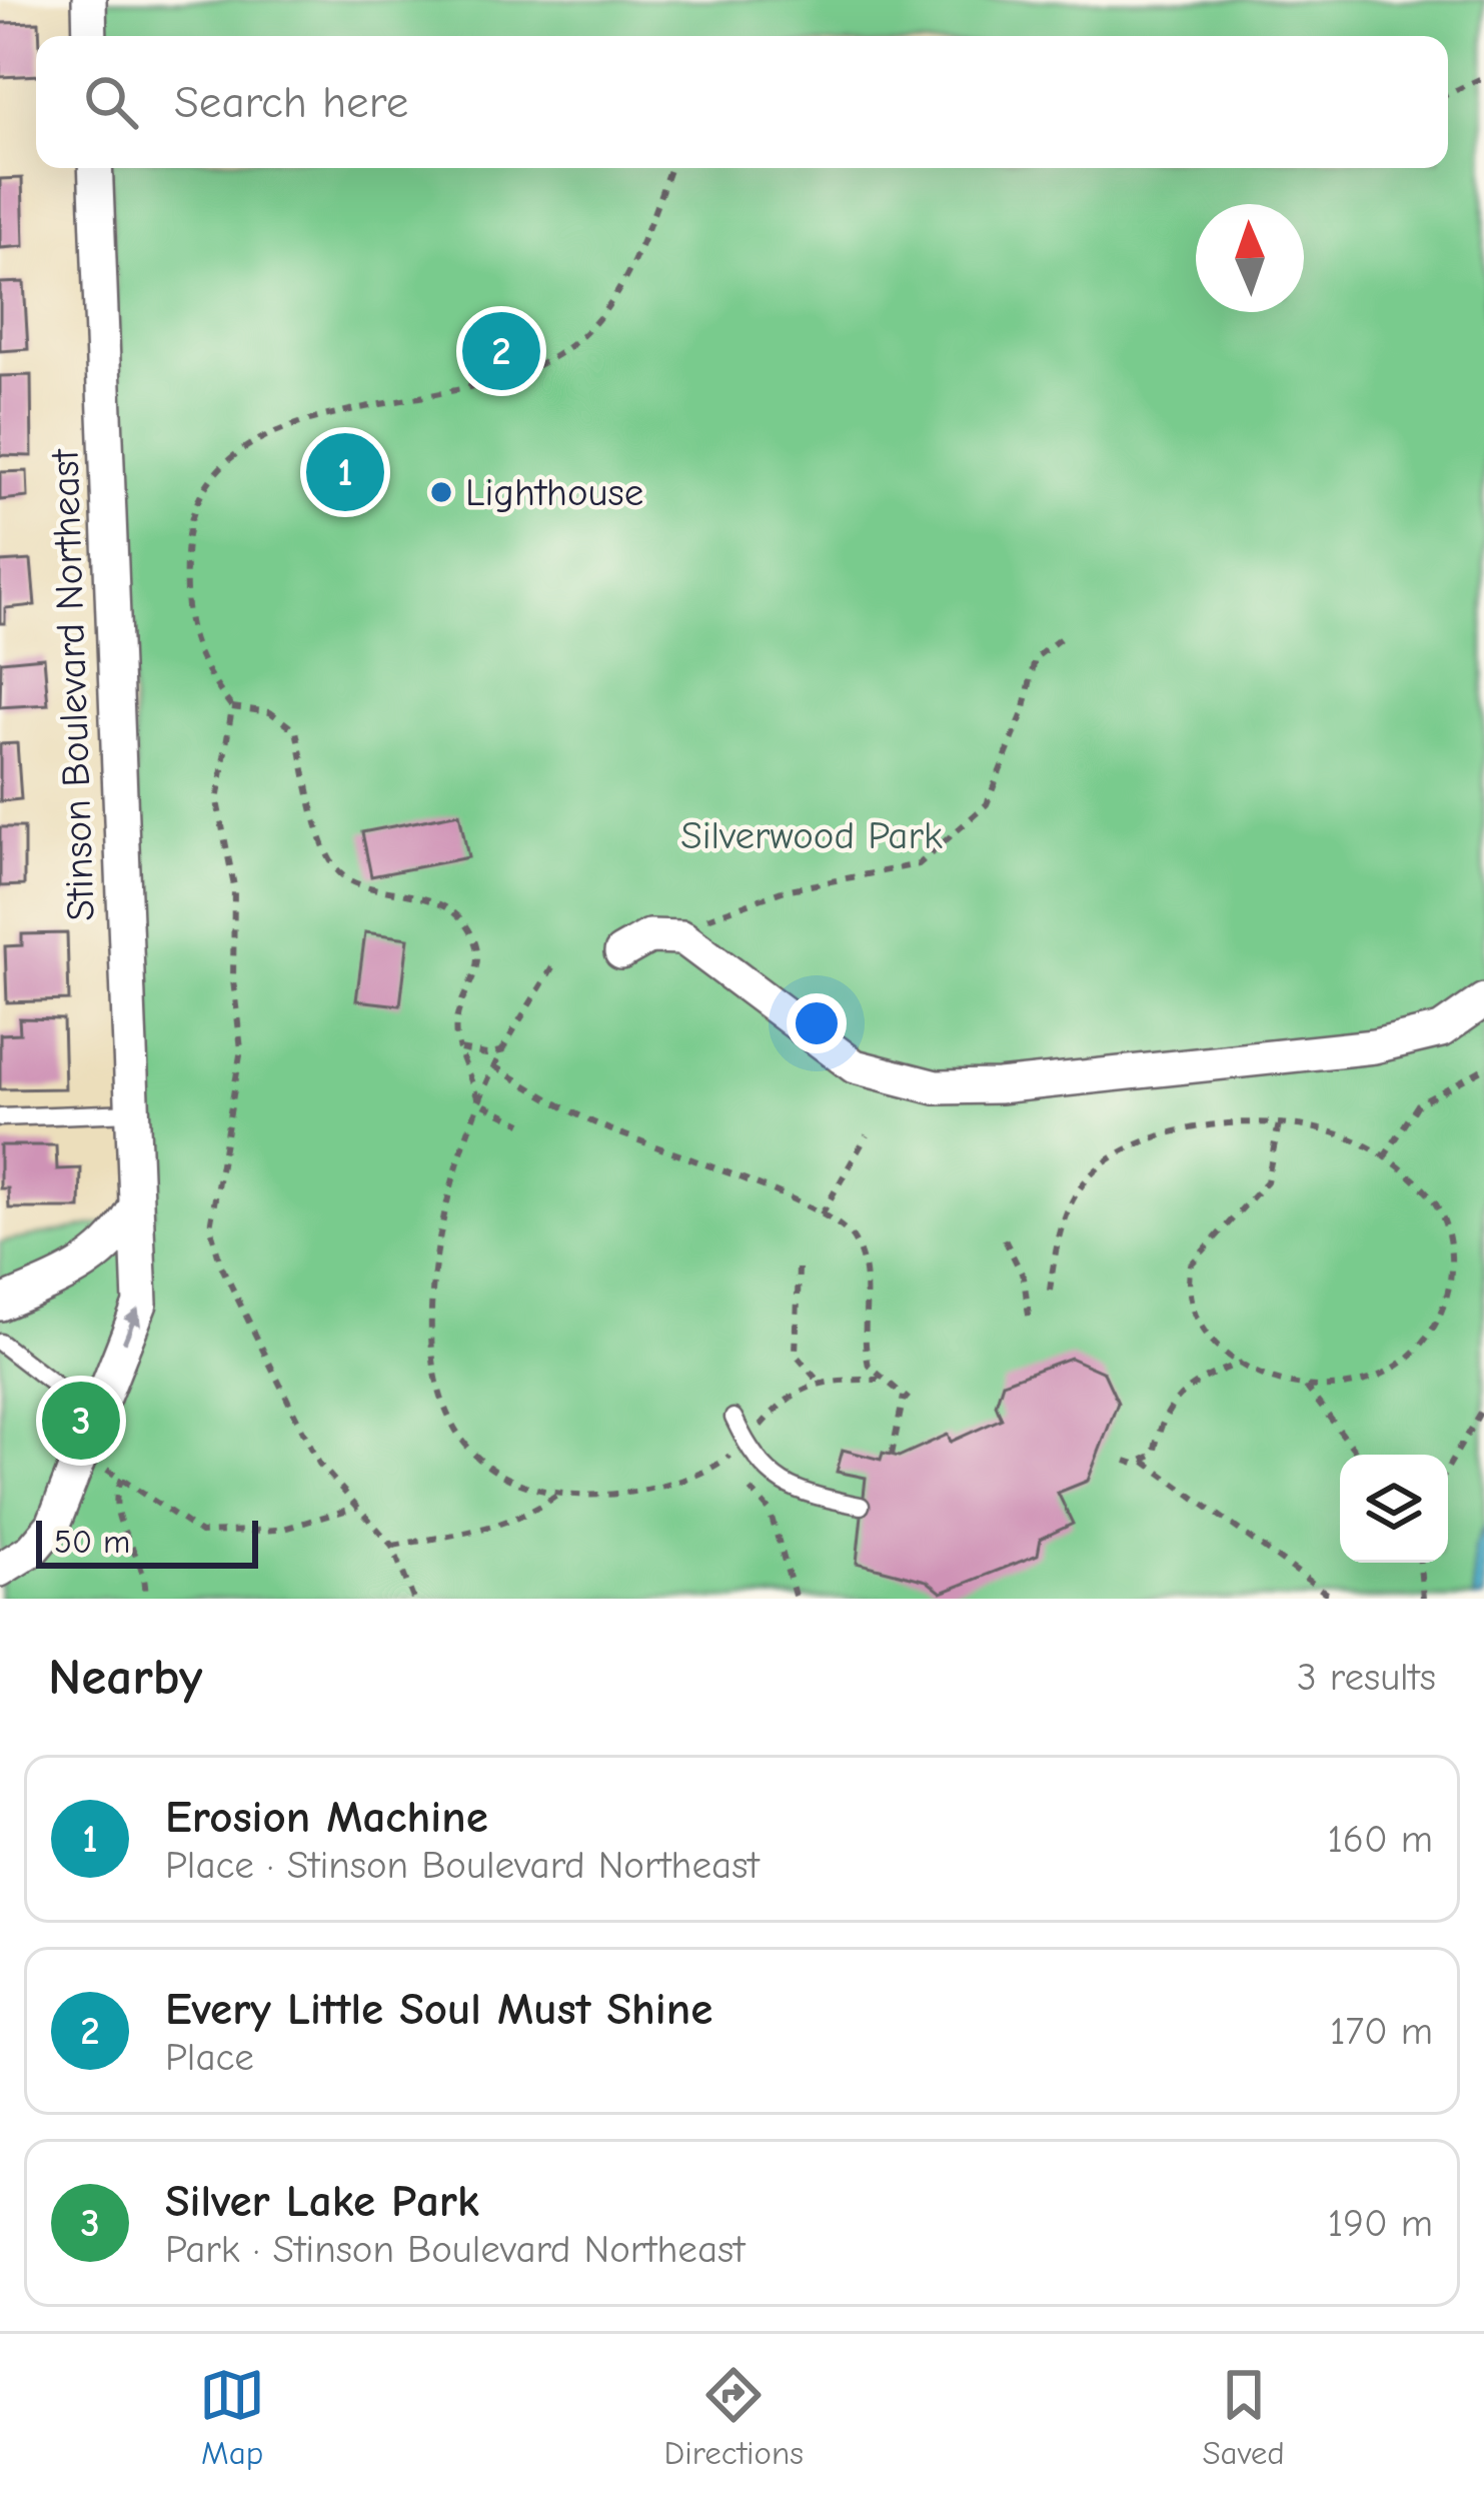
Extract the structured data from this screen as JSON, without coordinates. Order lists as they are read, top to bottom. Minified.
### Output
{"streets":{"street":["Stinson Boulevard Northeast"]},"parks":["Silverwood Park"],"places":["Lighthouse"],"scale_bar":"50 m","north":"top","page":{"search":"Search here","pins":["2","1","3"],"scale":"50 m","heading":["Nearby","3 results"],"list":[{"mark":"1","name":"Erosion Machine","note":"Place · Stinson Boulevard Northeast","value":"160 m"},{"mark":"2","name":"Every Little Soul Must Shine","note":"Place","value":"170 m"},{"mark":"3","name":"Silver Lake Park","note":"Park · Stinson Boulevard Northeast","value":"190 m"}],"nav":["Map","Directions","Saved"]}}
